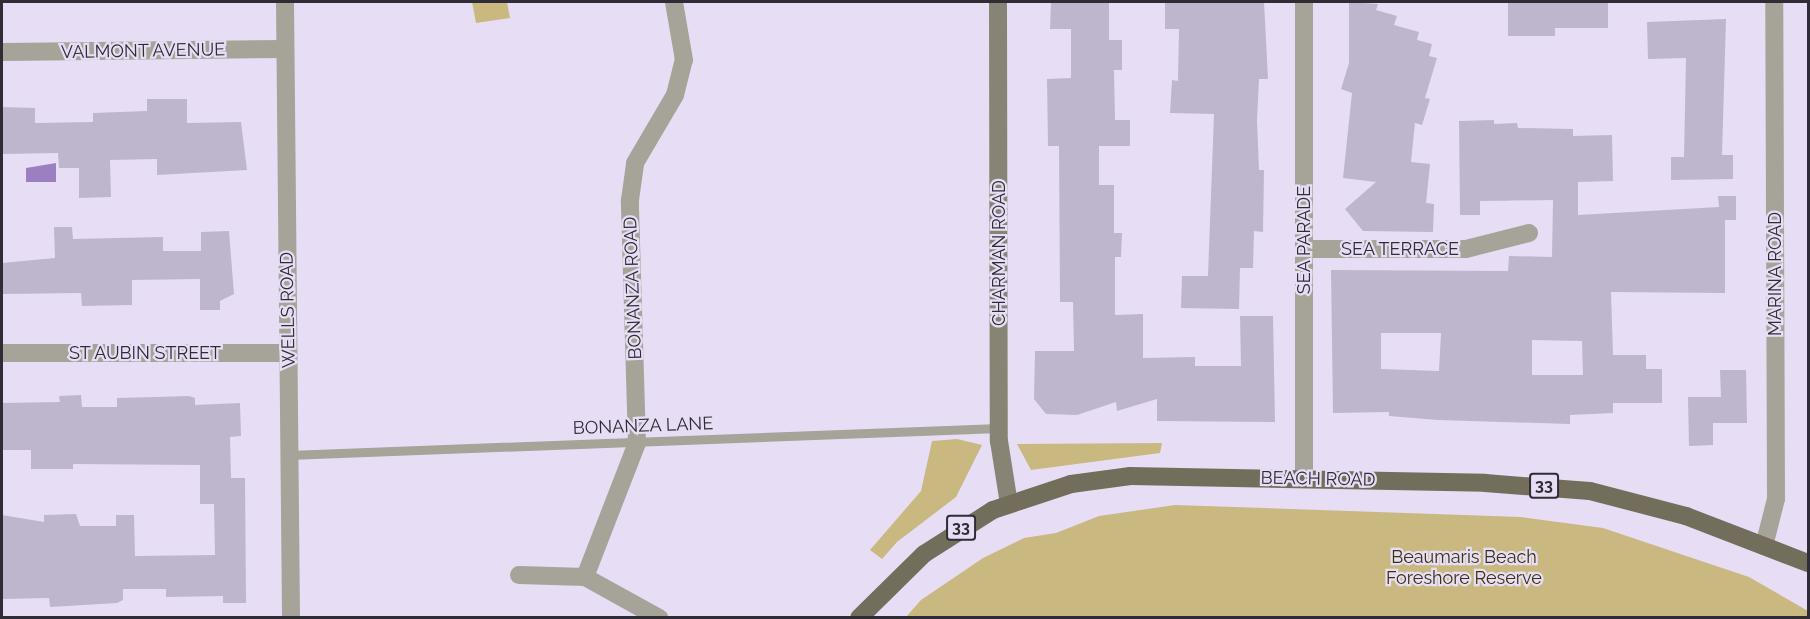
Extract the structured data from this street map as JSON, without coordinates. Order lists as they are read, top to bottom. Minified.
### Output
{"streets":{"main road":["CHARMAN ROAD","BEACH ROAD","33"],"street":["VALMONT AVENUE","SEA PARADE","SEA TERRACE","MARINA ROAD","BONANZA ROAD","WELLS ROAD","ST AUBIN STREET"],"lane":["BONANZA LANE"]},"crossings":[["VALMONT AVENUE","WELLS ROAD"],["SEA PARADE","SEA TERRACE"],["SEA PARADE","BEACH ROAD"],["CHARMAN ROAD","BONANZA LANE"],["CHARMAN ROAD","BEACH ROAD"],["MARINA ROAD","BEACH ROAD"],["BONANZA ROAD","BONANZA LANE"],["WELLS ROAD","ST AUBIN STREET"],["WELLS ROAD","BONANZA LANE"]],"parks":["Beaumaris Beach Foreshore Reserve"]}
